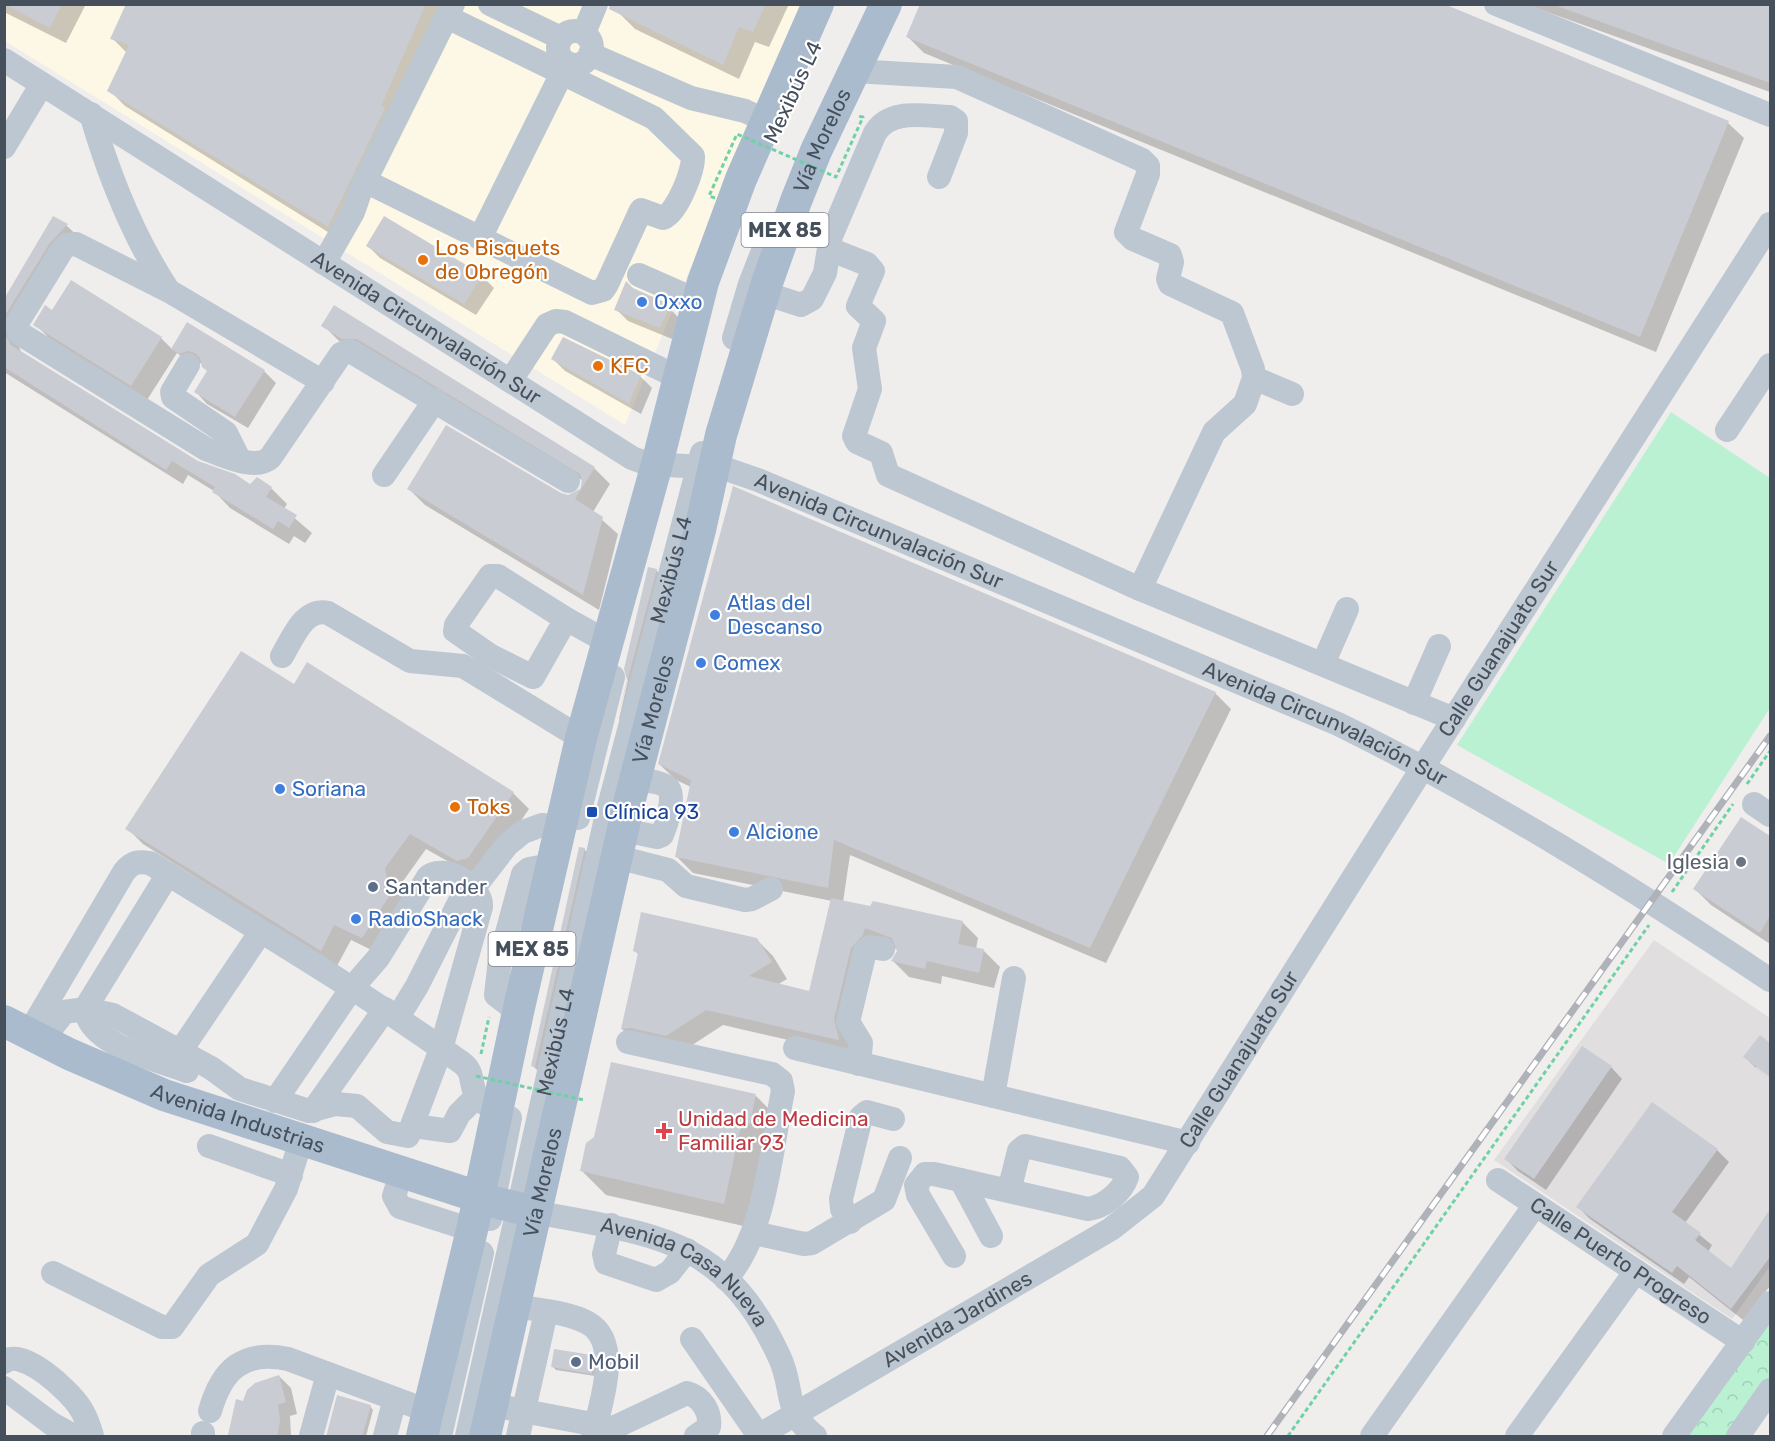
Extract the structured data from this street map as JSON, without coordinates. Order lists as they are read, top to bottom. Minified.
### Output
{"streets":{"main road":["Vía Morelos","MEX 85","Avenida Industrias"],"street":["Mexibús L4","Avenida Circunvalación Sur","Calle Guanajuato Sur","Calle Puerto Progreso","Avenida Casa Nueva","Avenida Jardines"]},"crossings":[["Mexibús L4","Vía Morelos"],["Mexibús L4","Avenida Circunvalación Sur"],["Mexibús L4","Avenida Industrias"],["Mexibús L4","Avenida Casa Nueva"],["Vía Morelos","Avenida Circunvalación Sur"],["Vía Morelos","Avenida Industrias"],["Vía Morelos","Avenida Casa Nueva"],["Avenida Circunvalación Sur","Calle Guanajuato Sur"],["Calle Guanajuato Sur","Avenida Jardines"],["Avenida Industrias","Avenida Casa Nueva"],["Avenida Casa Nueva","Avenida Jardines"]],"places":{"other":["Los Bisquets de Obregón","Oxxo","KFC","Atlas del Descanso","Comex","Soriana","Toks","Alcione","Iglesia","Santander","RadioShack","Mobil"],"transit":["Clínica 93"],"health":["Unidad de Medicina Familiar 93"]}}
